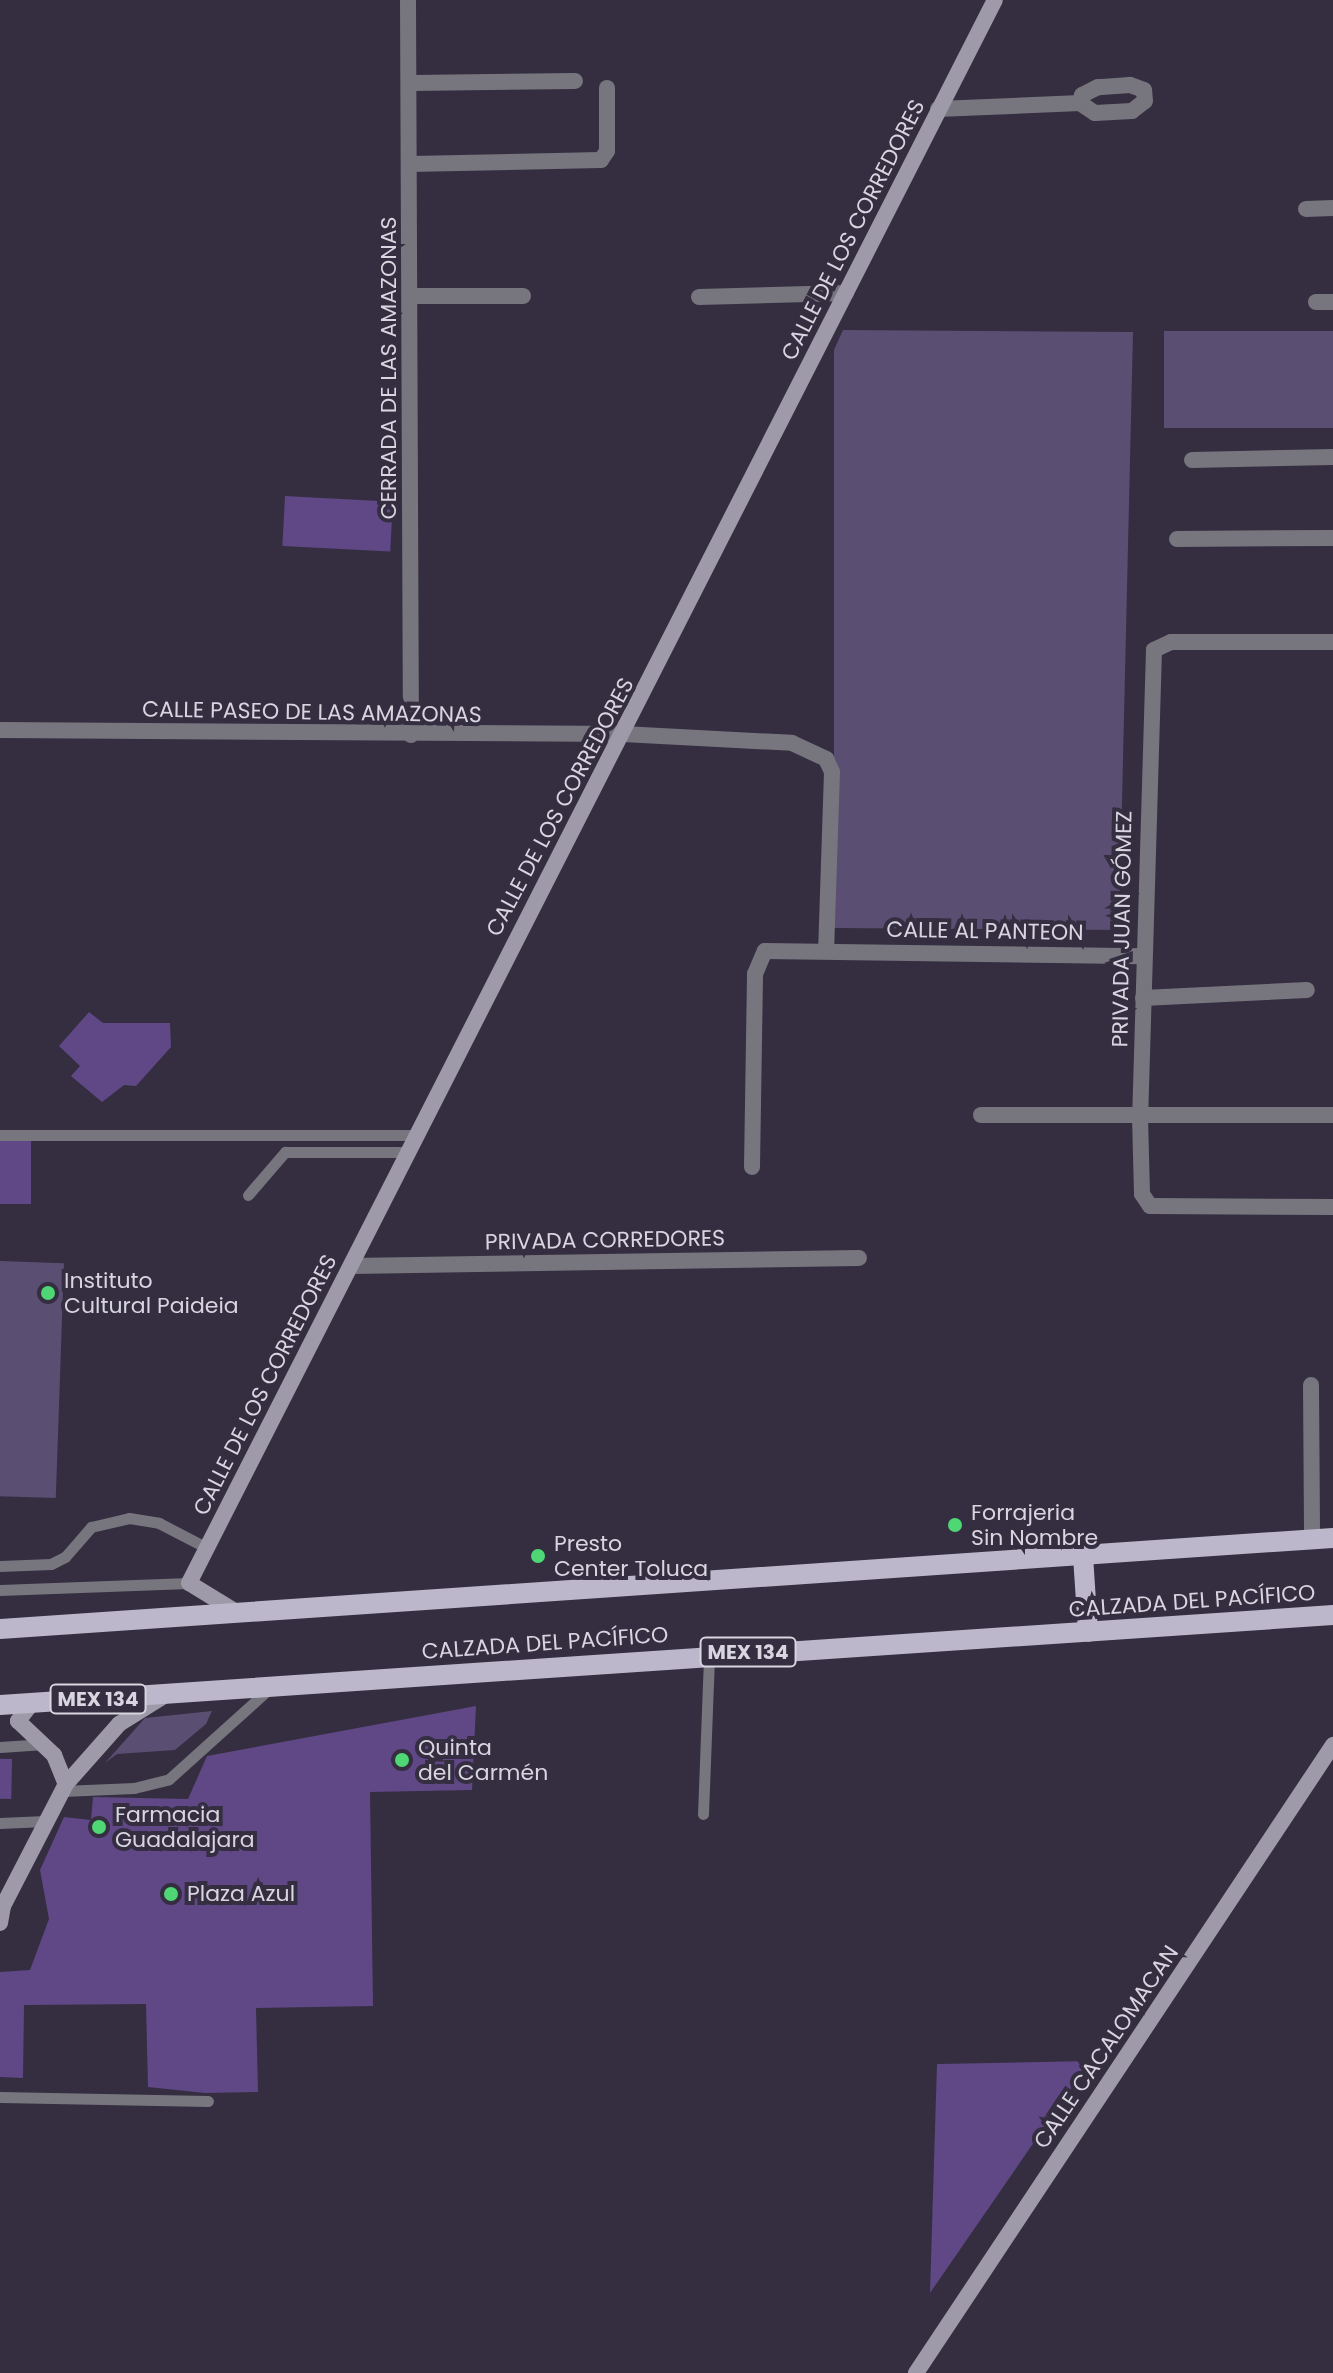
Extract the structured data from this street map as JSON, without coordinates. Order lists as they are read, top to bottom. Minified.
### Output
{"streets":{"main road":["CALLE DE LOS CORREDORES","CALZADA DEL PACÍFICO","MEX 134","CALLE CACALOMACAN"],"street":["CERRADA DE LAS AMAZONAS","CALLE PASEO DE LAS AMAZONAS","PRIVADA JUAN GÓMEZ","CALLE AL PANTEON","PRIVADA CORREDORES"]},"crossings":[["CALLE DE LOS CORREDORES","CALLE PASEO DE LAS AMAZONAS"],["CALLE DE LOS CORREDORES","PRIVADA CORREDORES"],["CERRADA DE LAS AMAZONAS","CALLE PASEO DE LAS AMAZONAS"],["PRIVADA JUAN GÓMEZ","CALLE AL PANTEON"]],"places":["Instituto Cultural Paideia","Forrajeria Sin Nombre","Presto Center Toluca","Quinta del Carmén","Farmacia Guadalajara","Plaza Azul"]}
